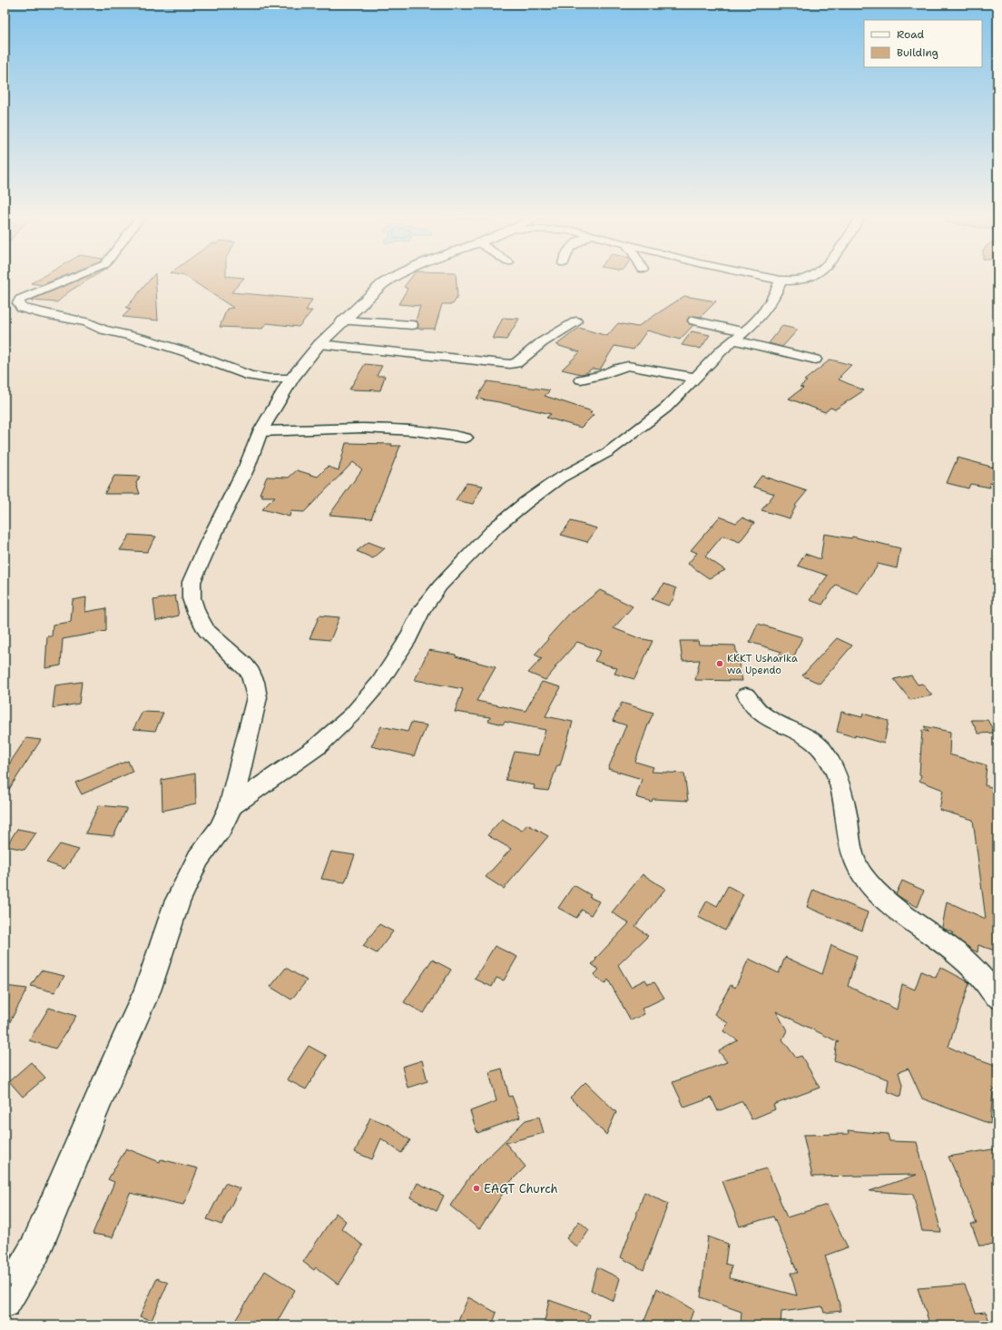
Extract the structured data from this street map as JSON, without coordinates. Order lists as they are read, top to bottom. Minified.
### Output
{"places":["KKKT Usharika wa Upendo","EAGT Church"],"legend":["Road","Building"]}
